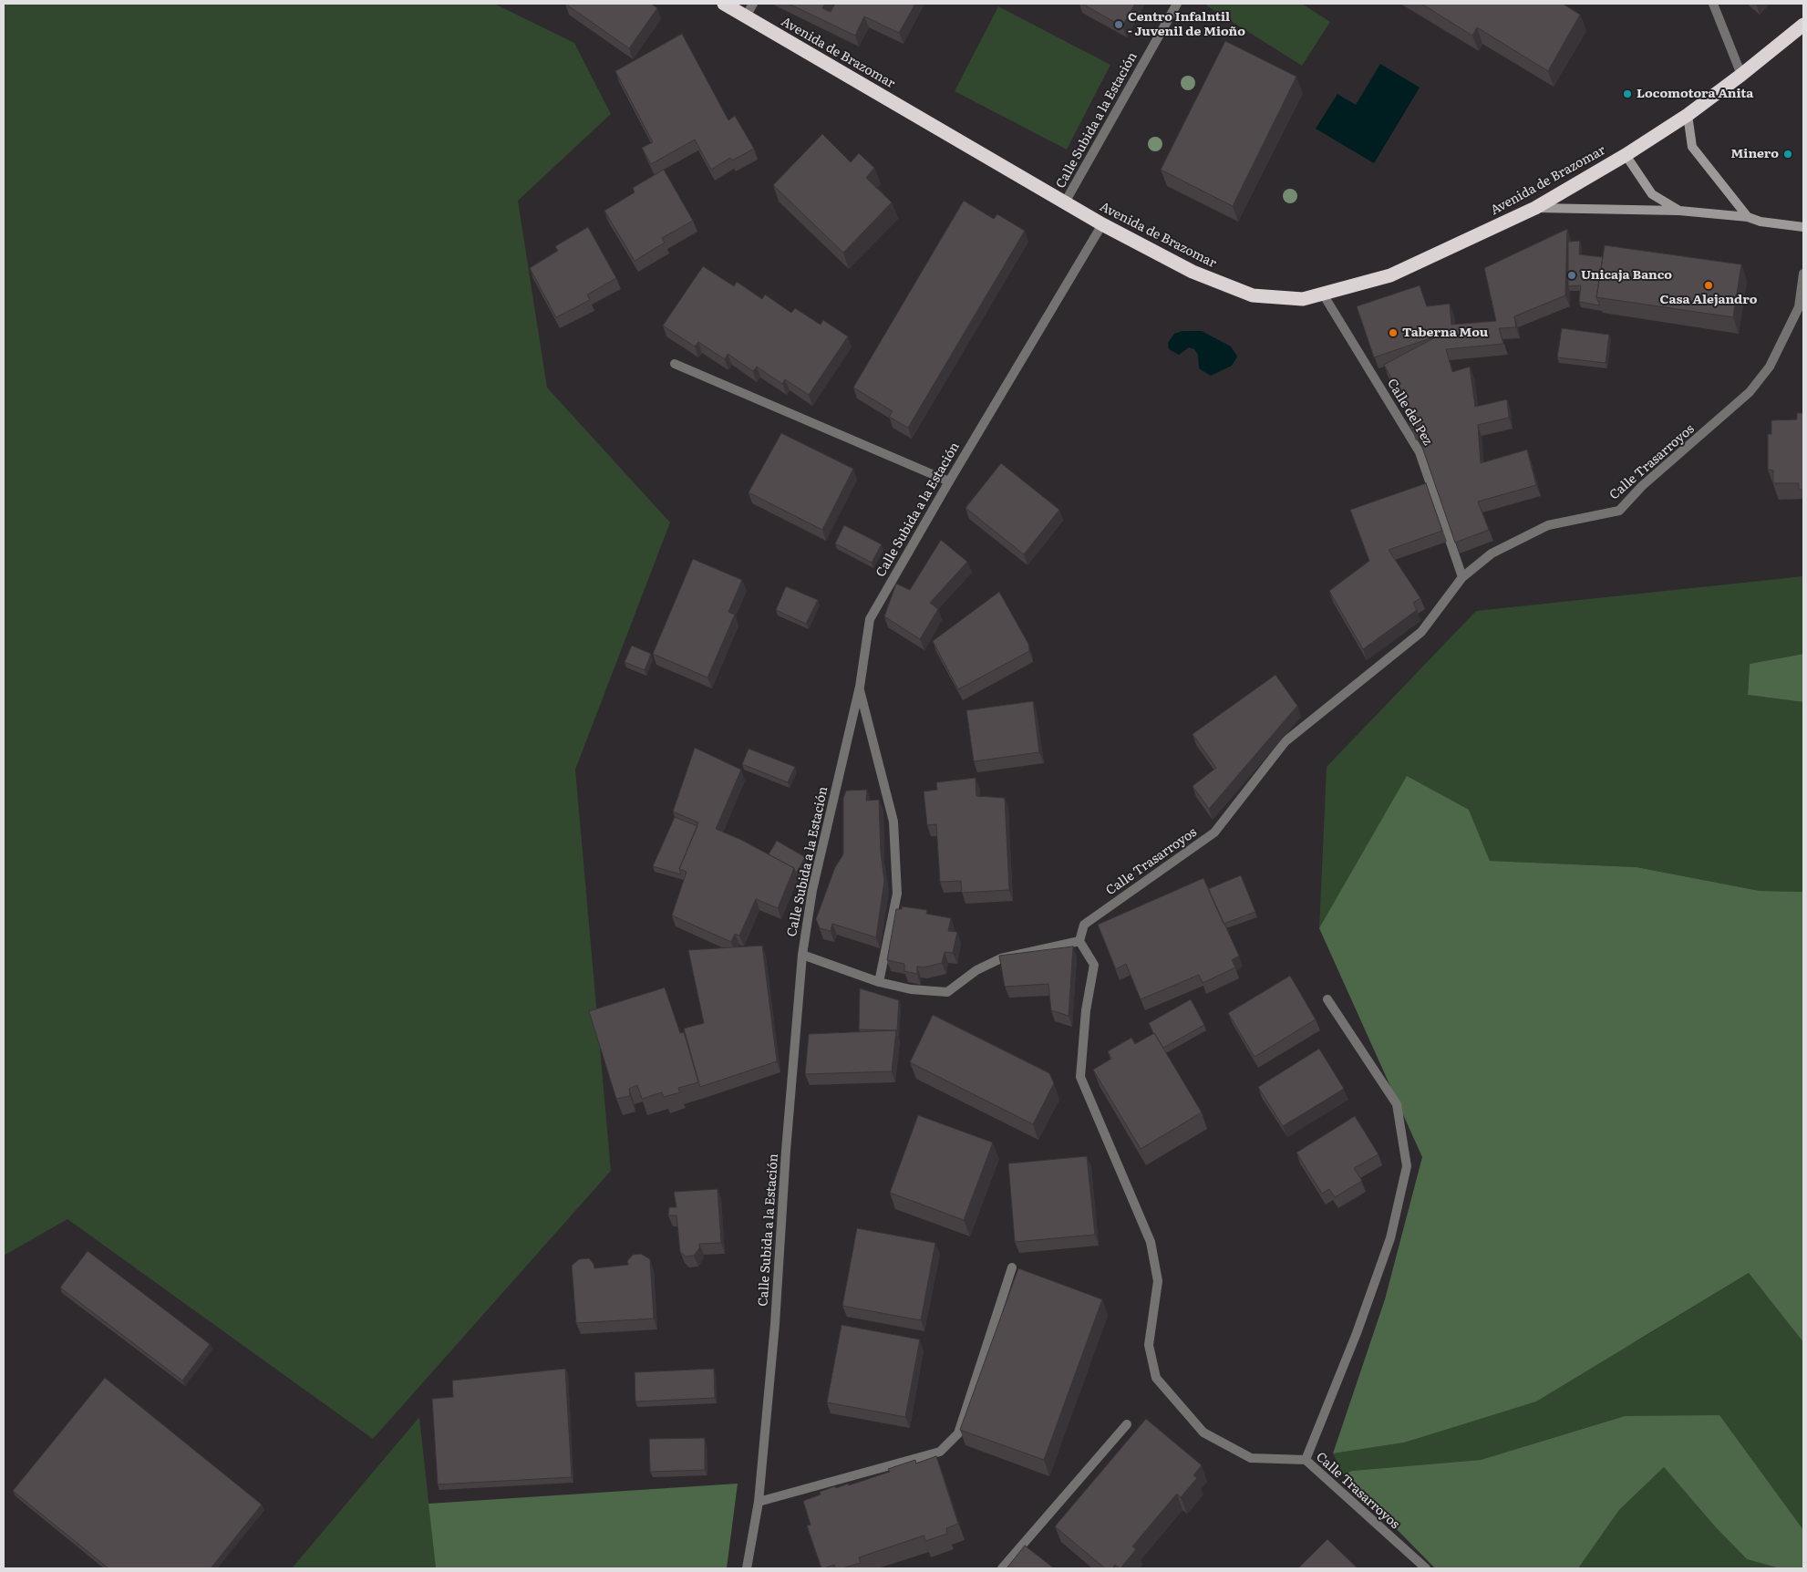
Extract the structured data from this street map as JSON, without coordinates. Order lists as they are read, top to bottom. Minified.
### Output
{"streets":{"highway":["Avenida de Brazomar"],"street":["Calle Subida a la Estación","Calle del Pez","Calle Trasarroyos"]},"crossings":[["Avenida de Brazomar","Calle Subida a la Estación"],["Avenida de Brazomar","Calle del Pez"],["Calle del Pez","Calle Trasarroyos"]],"places":["Centro Infalntil - Juvenil de Mioño","Locomotora Anita","Minero","Unicaja Banco","Casa Alejandro","Taberna Mou"]}
